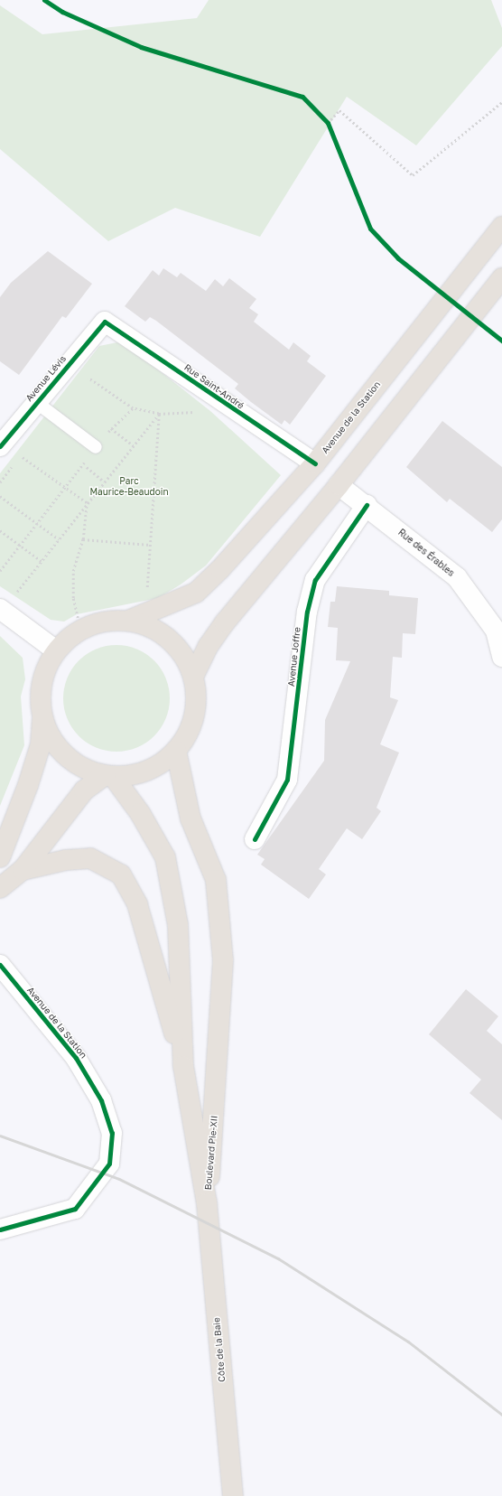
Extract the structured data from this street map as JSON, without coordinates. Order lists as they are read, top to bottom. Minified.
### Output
{"streets":{"main road":["Avenue de la Station","Boulevard Pie-XII","Côte de la Baie"],"street":["Avenue Lévis","Rue Saint-André","Rue des Érables","Avenue Joffre"]},"crossings":[["Avenue Lévis","Rue Saint-André"],["Rue Saint-André","Avenue de la Station"],["Rue des Érables","Avenue Joffre"],["Boulevard Pie-XII","Côte de la Baie"]],"parks":["Parc Maurice-Beaudoin"]}
